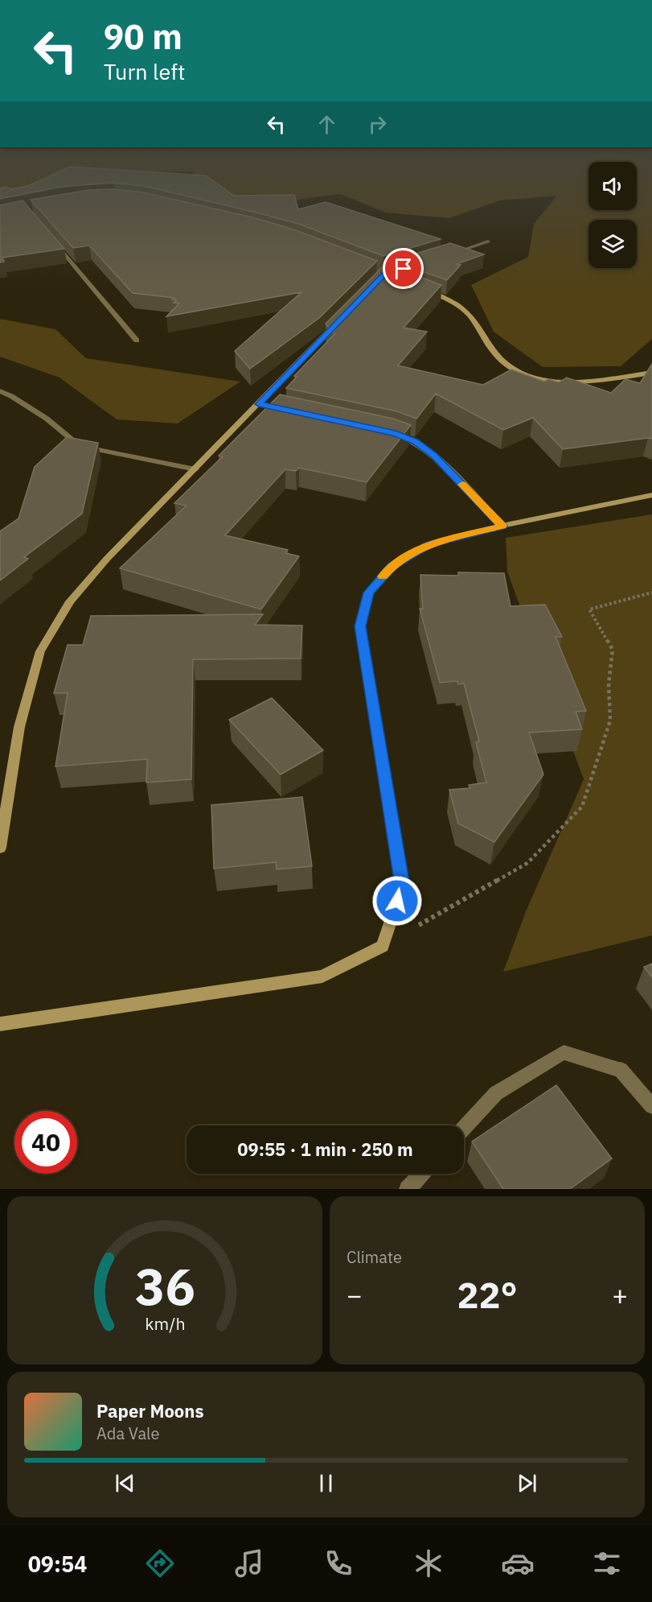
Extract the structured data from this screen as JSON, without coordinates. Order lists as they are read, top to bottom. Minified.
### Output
{"page":{"turn":["90 m","Turn left"],"limit":"40","trip":"09:55 · 1 min · 250 m","tile":"Climate","heat":["−","22°","+"],"song":["Paper Moons","Ada Vale"],"tabs":"09:54","gauge":["36","km/h"]}}
